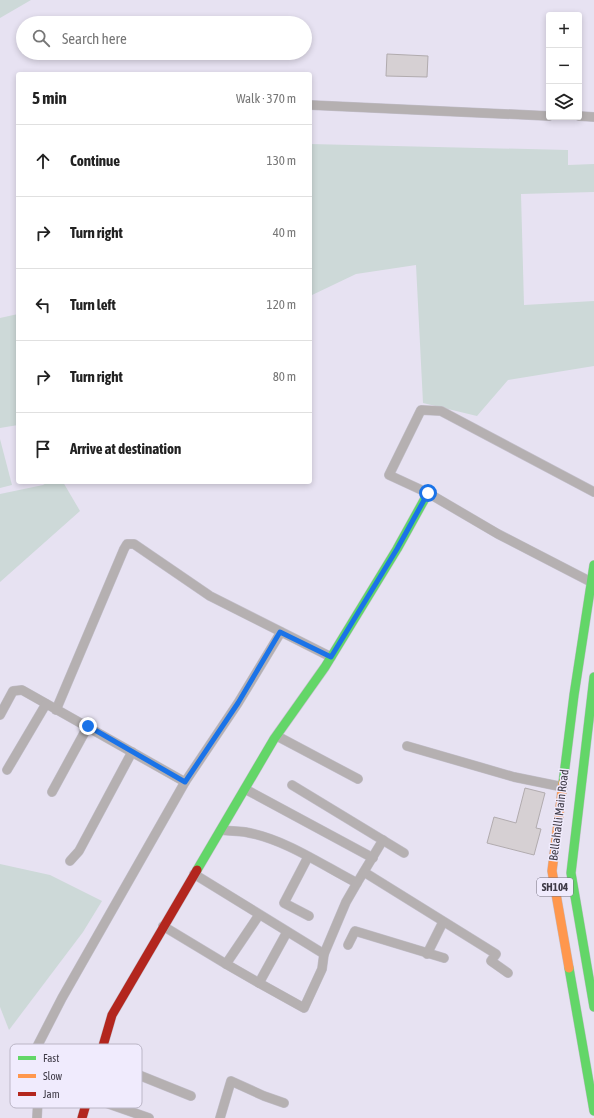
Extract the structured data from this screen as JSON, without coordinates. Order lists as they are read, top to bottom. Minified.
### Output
{"streets":{"main road":["Bellahalli Main Road","SH104"]},"legend":["Fast","Slow","Jam"],"page":{"map_buttons":["+","−"],"search":"Search here","heading":["5 min","Walk · 370 m"],"list":[["Continue","130 m"],["Turn right","40 m"],["Turn left","120 m"],["Turn right","80 m"],"Arrive at destination"]}}
